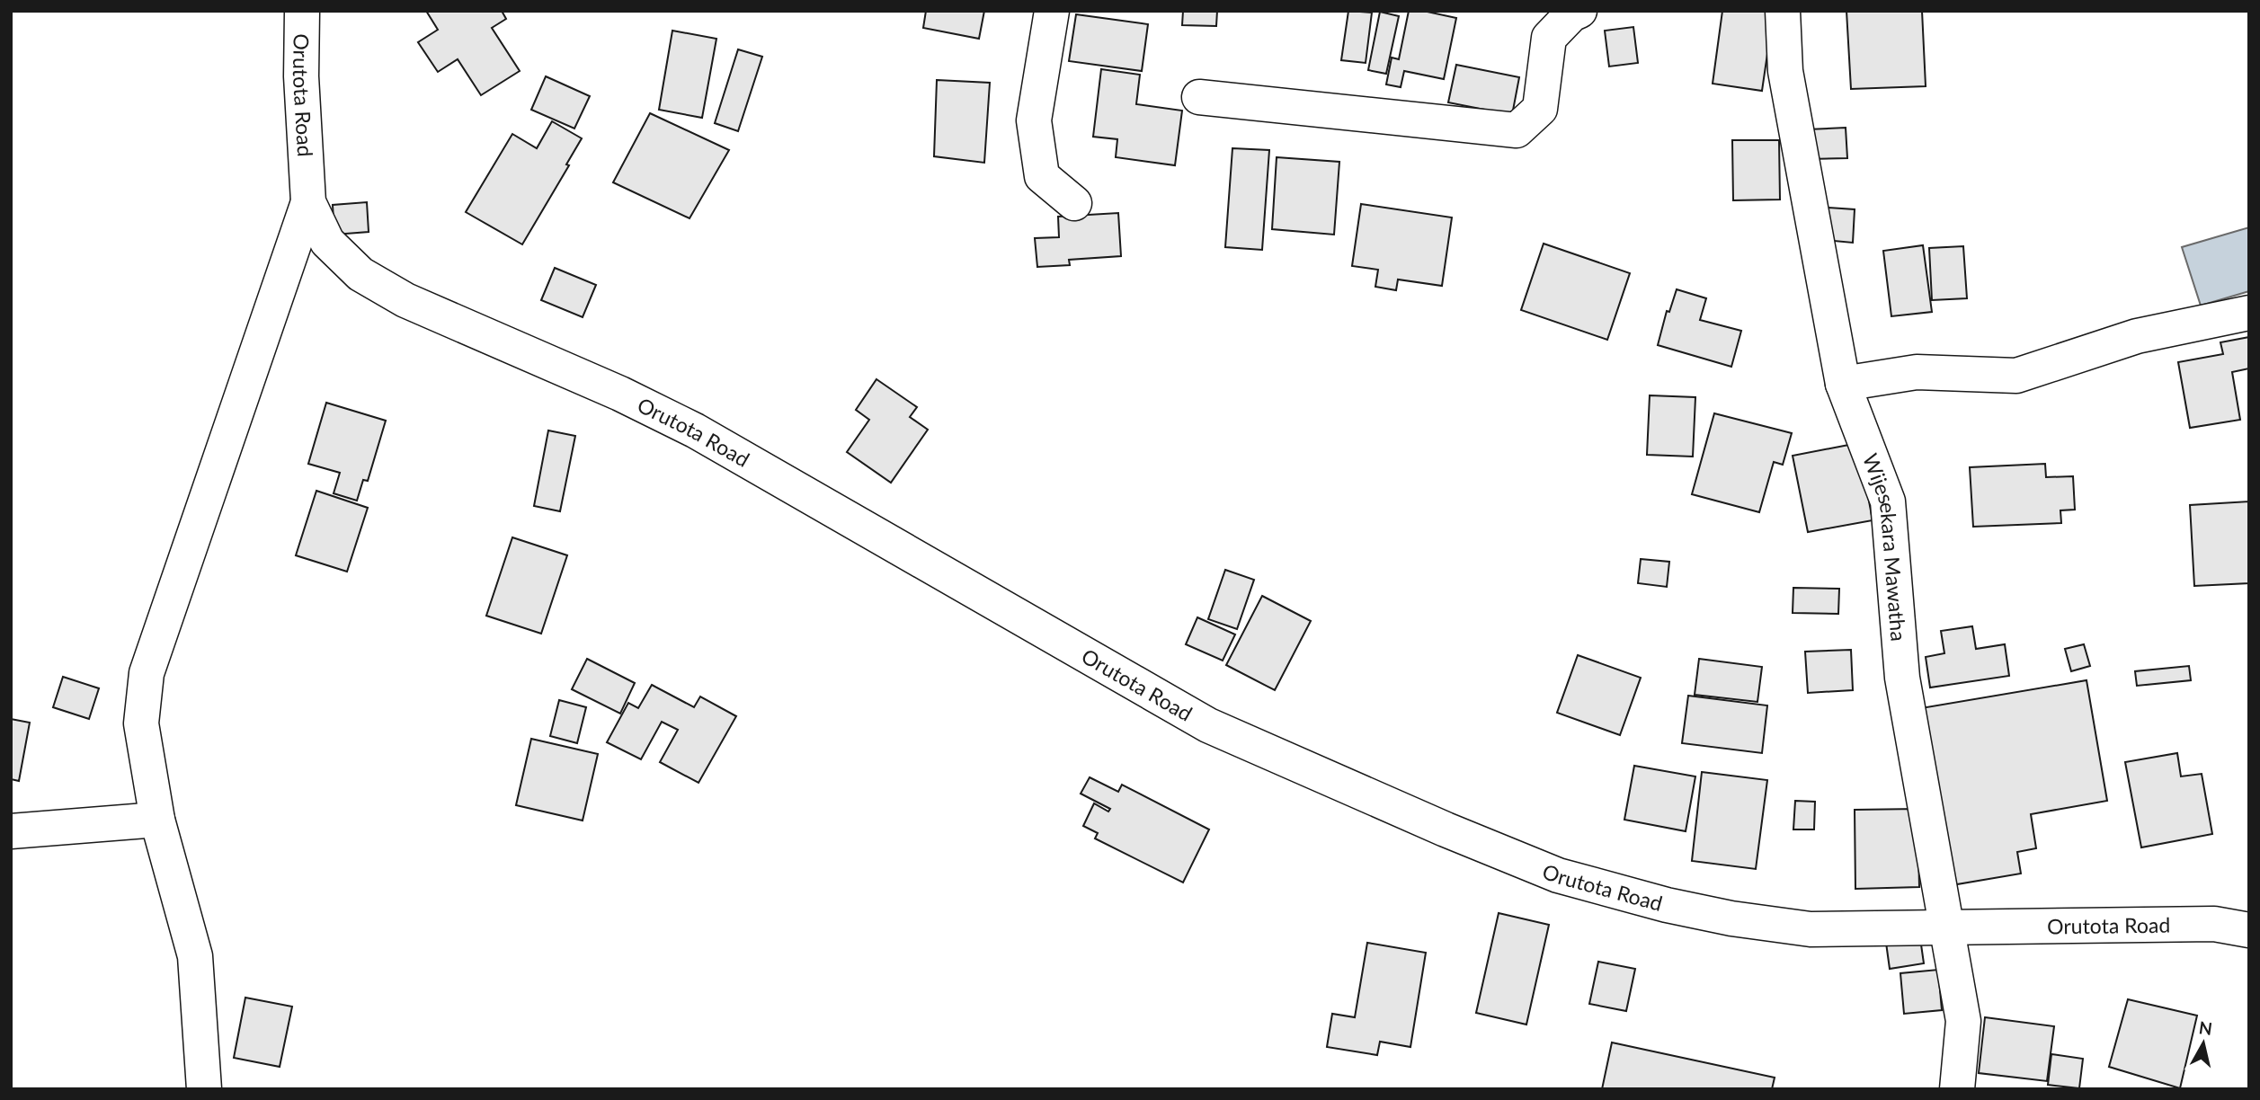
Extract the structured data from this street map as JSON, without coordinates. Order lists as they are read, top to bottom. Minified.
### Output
{"streets":{"street":["Orutota Road","Wijesekara Mawatha"]},"crossings":[["Orutota Road","Wijesekara Mawatha"]],"north":"top"}
